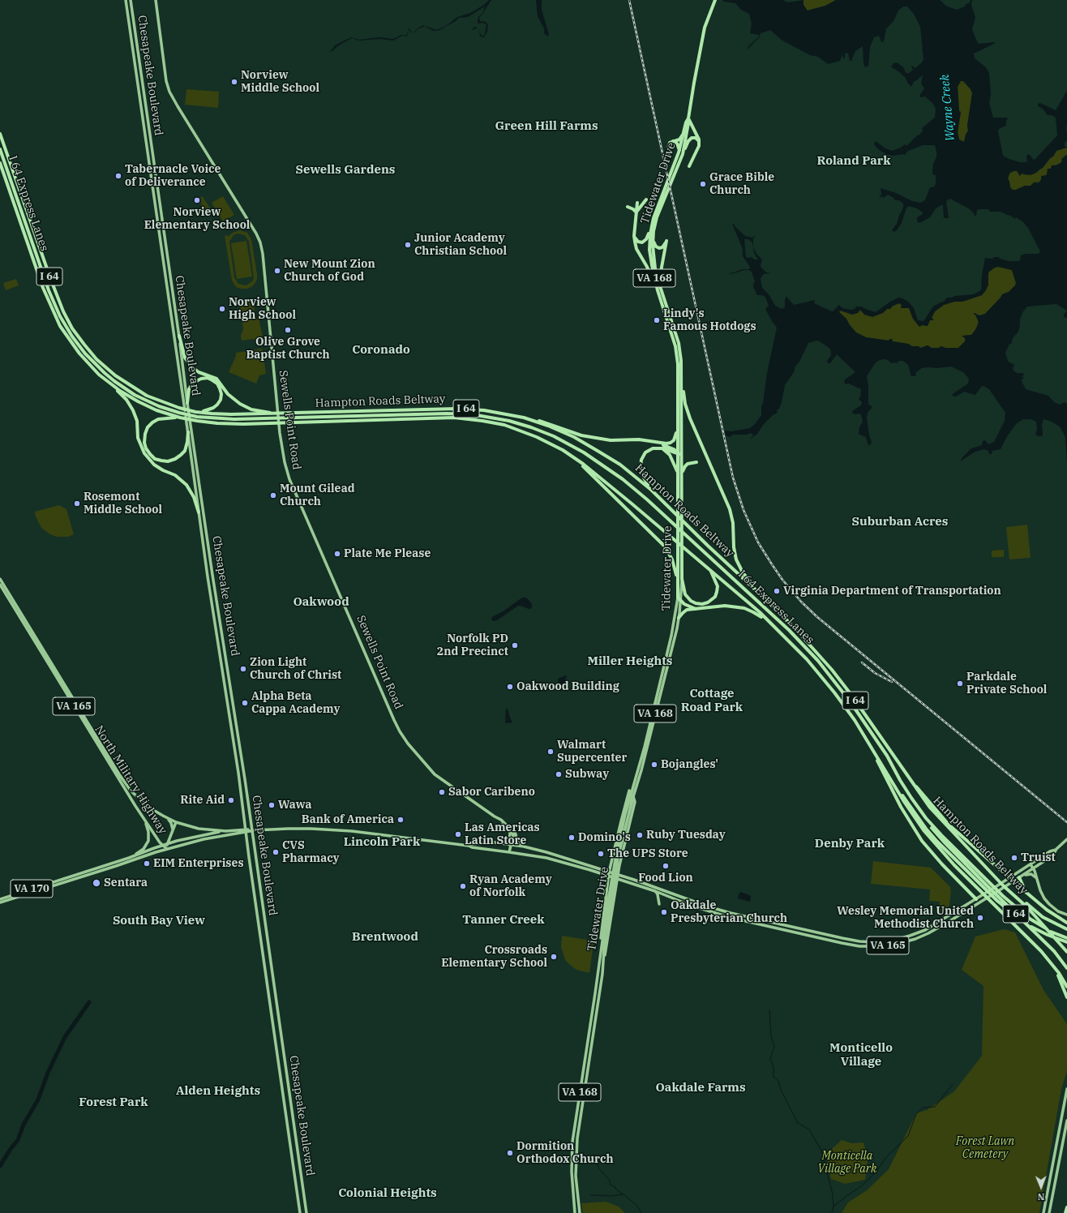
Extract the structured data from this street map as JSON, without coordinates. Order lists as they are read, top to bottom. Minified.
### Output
{"streets":{"highway":["Tidewater Drive","I 64 Express Lanes","I 64","VA 168","Hampton Roads Beltway"],"main road":["Chesapeake Boulevard","Sewells Point Road","VA 165","North Military Highway","VA 170"]},"crossings":[["Chesapeake Boulevard","VA 165"],["I 64 Express Lanes","I 64"],["Sewells Point Road","VA 165"],["VA 165","North Military Highway"],["VA 165","VA 170"],["North Military Highway","VA 170"]],"districts":["Green Hill Farms","Roland Park","Sewells Gardens","Coronado","Suburban Acres","Oakwood","Miller Heights","Cottage Road Park","Lincoln Park","Denby Park","Tanner Creek","South Bay View","Brentwood","Monticello Village","Oakdale Farms","Alden Heights","Forest Park","Colonial Heights"],"water":["Wayne Creek"],"parks":["Forest Lawn Cemetery","Monticella Village Park"],"places":["Norview Middle School","Tabernacle Voice of Deliverance","Grace Bible Church","Norview Elementary School","Junior Academy Christian School","New Mount Zion Church of God","Norview High School","Lindy's Famous Hotdogs","Olive Grove Baptist Church","Mount Gilead Church","Rosemont Middle School","Plate Me Please","Virginia Department of Transportation","Norfolk PD 2nd Precinct","Zion Light Church of Christ","Parkdale Private School","Oakwood Building","Alpha Beta Cappa Academy","Walmart Supercenter","Bojangles'","Subway","Sabor Caribeno","Rite Aid","Wawa","Bank of America","Las Americas Latin Store","Ruby Tuesday","Domino's","CVS Pharmacy","The UPS Store","Truist","EIM Enterprises","Food Lion","Sentara","Ryan Academy of Norfolk","Oakdale Presbyterian Church","Wesley Memorial United Methodist Church","Crossroads Elementary School","Dormition Orthodox Church"],"north":"bottom"}
